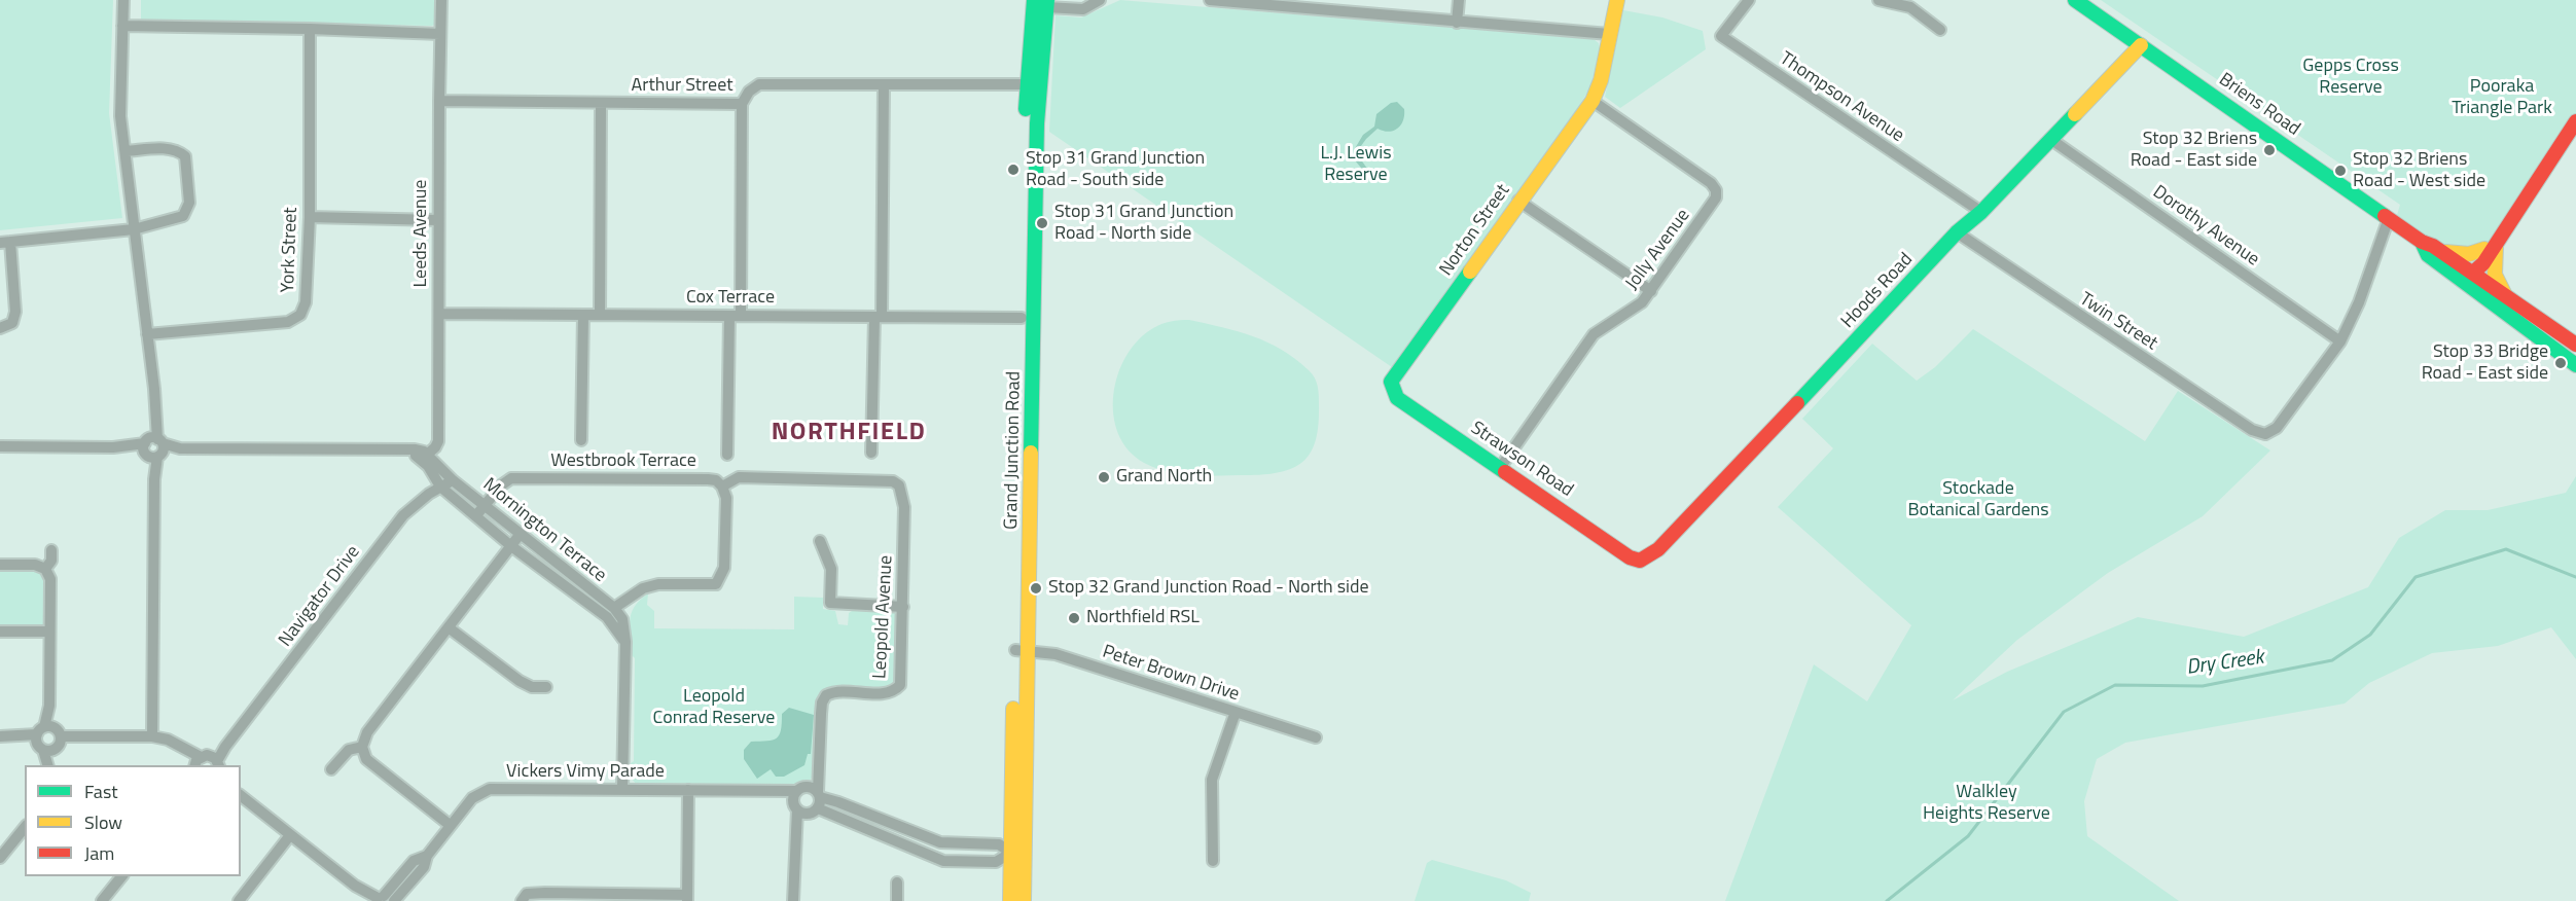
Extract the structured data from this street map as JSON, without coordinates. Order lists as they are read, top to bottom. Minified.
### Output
{"streets":{"main road":["Briens Road","Norton Street","Hoods Road","Grand Junction Road","Strawson Road"],"street":["Arthur Street","Thompson Avenue","Dorothy Avenue","Leeds Avenue","York Street","Jolly Avenue","Cox Terrace","Twin Street","Westbrook Terrace","Mornington Terrace","Navigator Drive","Leopold Avenue","Peter Brown Drive","Vickers Vimy Parade"]},"crossings":[["Arthur Street","Leeds Avenue"],["Arthur Street","Grand Junction Road"],["Thompson Avenue","Hoods Road"],["Briens Road","Hoods Road"],["Dorothy Avenue","Hoods Road"],["Dorothy Avenue","Twin Street"],["Norton Street","Jolly Avenue"],["Norton Street","Strawson Road"],["Leeds Avenue","Cox Terrace"],["Leeds Avenue","Mornington Terrace"],["Jolly Avenue","Strawson Road"],["Hoods Road","Twin Street"],["Hoods Road","Strawson Road"],["Cox Terrace","Grand Junction Road"],["Grand Junction Road","Peter Brown Drive"],["Westbrook Terrace","Mornington Terrace"],["Westbrook Terrace","Leopold Avenue"],["Mornington Terrace","Navigator Drive"],["Mornington Terrace","Vickers Vimy Parade"],["Leopold Avenue","Vickers Vimy Parade"]],"districts":["NORTHFIELD"],"water":["Dry Creek"],"parks":["Gepps Cross Reserve","Pooraka Triangle Park","L.J. Lewis Reserve","Stockade Botanical Gardens","Leopold Conrad Reserve","Walkley Heights Reserve"],"places":["Stop 32 Briens Road - East side","Stop 31 Grand Junction Road - South side","Stop 32 Briens Road - West side","Stop 31 Grand Junction Road - North side","Stop 33 Bridge Road - East side","Grand North","Stop 32 Grand Junction Road - North side","Northfield RSL"],"legend":["Fast","Slow","Jam"]}
